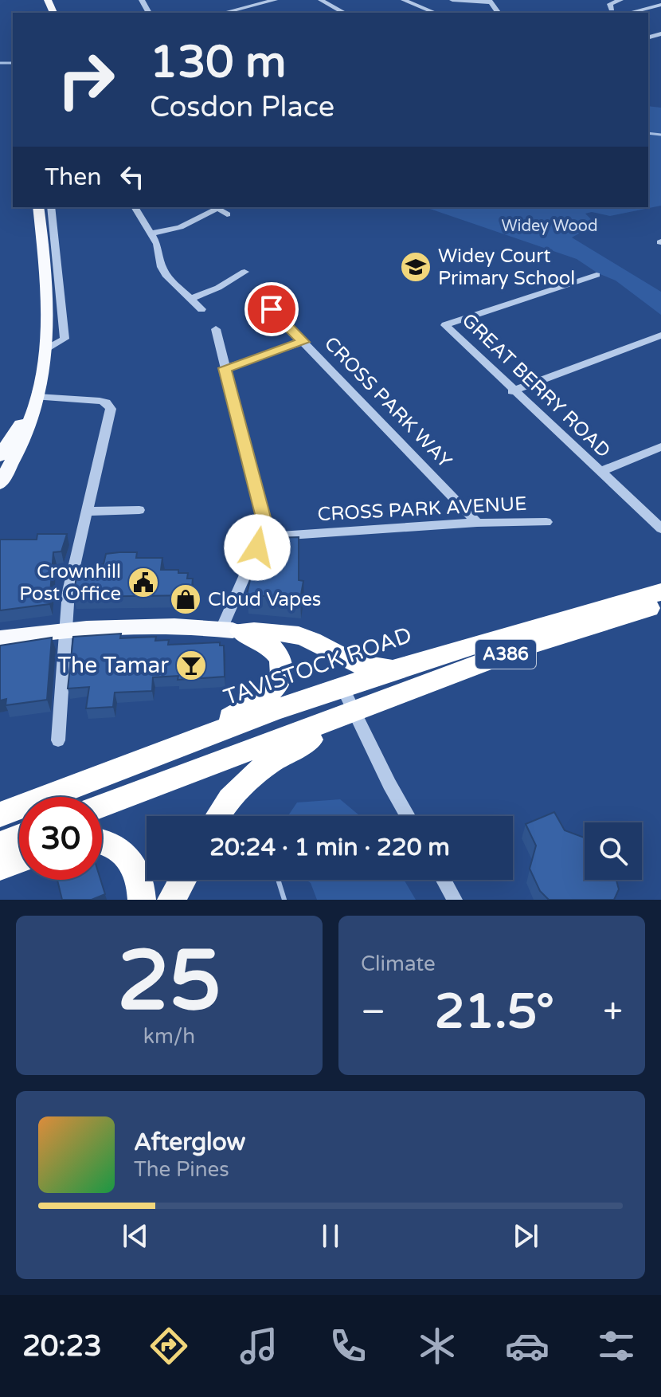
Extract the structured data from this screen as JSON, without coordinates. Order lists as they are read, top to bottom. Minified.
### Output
{"streets":{"highway":["A386","TAVISTOCK ROAD"],"street":["GREAT BERRY ROAD","CROSS PARK WAY","CROSS PARK AVENUE"]},"crossings":[["CROSS PARK WAY","CROSS PARK AVENUE"]],"parks":["Widey Wood"],"places":{"school or university":["Widey Court Primary School"],"public building":["Crownhill Post Office"],"shop":["Cloud Vapes"],"bar":["The Tamar"]},"page":{"turn":["130 m","Cosdon Place"],"then":"Then","limit":"30","trip":"20:24 · 1 min · 220 m","tile":[["25","km/h"],"Climate"],"heat":["−","21.5°","+"],"song":["Afterglow","The Pines"],"tabs":"20:23"}}
